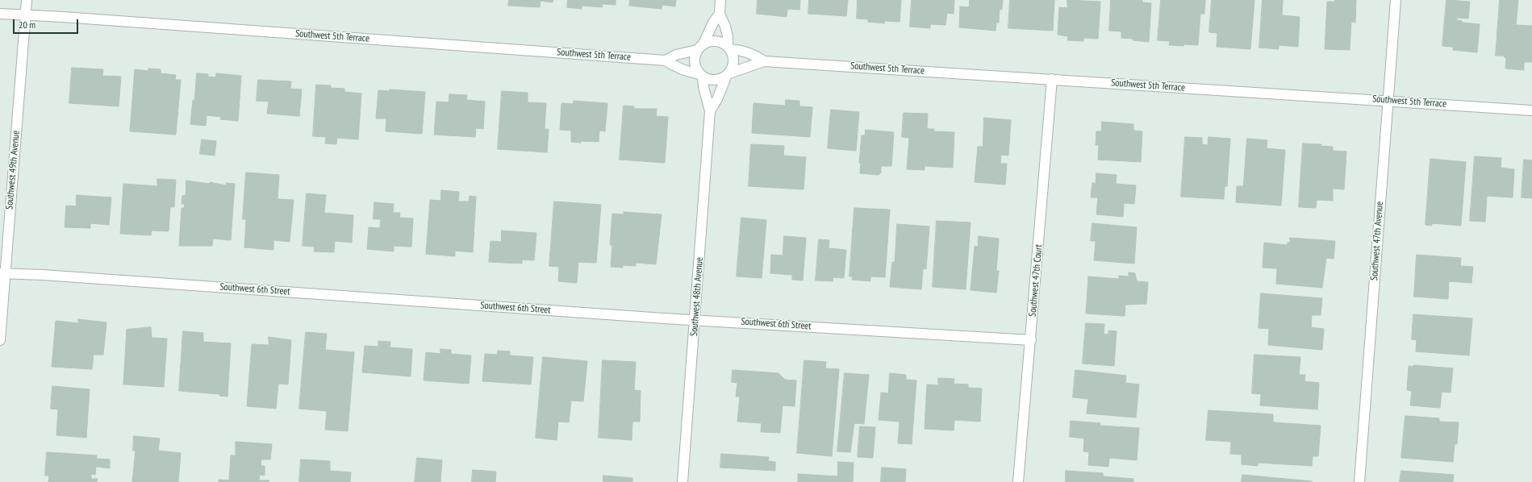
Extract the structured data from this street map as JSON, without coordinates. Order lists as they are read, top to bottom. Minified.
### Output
{"streets":{"street":["Southwest 5th Terrace","Southwest 49th Avenue","Southwest 47th Avenue","Southwest 47th Court","Southwest 6th Street","Southwest 48th Avenue"]},"crossings":[["Southwest 5th Terrace","Southwest 49th Avenue"],["Southwest 5th Terrace","Southwest 47th Avenue"],["Southwest 5th Terrace","Southwest 47th Court"],["Southwest 5th Terrace","Southwest 48th Avenue"],["Southwest 49th Avenue","Southwest 6th Street"],["Southwest 47th Court","Southwest 6th Street"],["Southwest 6th Street","Southwest 48th Avenue"]],"scale_bar":"20 m"}
